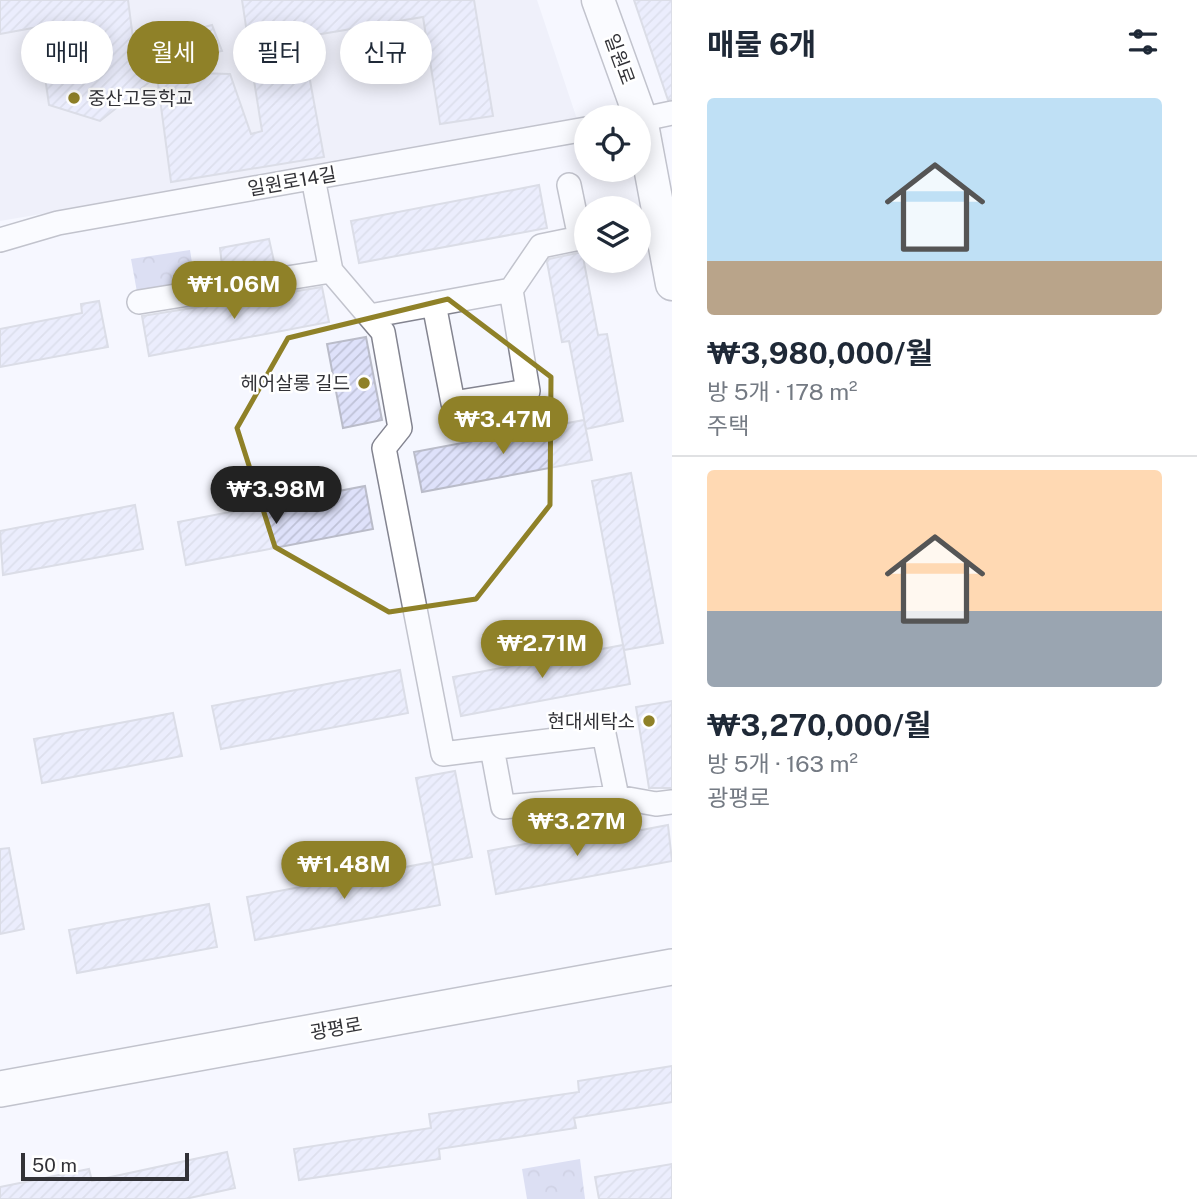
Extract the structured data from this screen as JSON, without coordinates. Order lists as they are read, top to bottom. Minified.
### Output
{"streets":{"main road":["광평로"],"street":["일원로","일원로14길"]},"places":["중산고등학교","헤어살롱 길드","현대세탁소"],"scale_bar":"50 m","page":{"heading":"매물 6개","chip":["매매","월세","필터","신규"],"list":[{"name":"₩3,980,000/월","note":"방 5개 · 178 m² · 주택"},{"name":"₩3,270,000/월","note":"방 5개 · 163 m² · 광평로"}],"price":["₩1.06M","₩3.47M","₩3.98M","₩2.71M","₩3.27M","₩1.48M"],"scale":"50 m"}}
